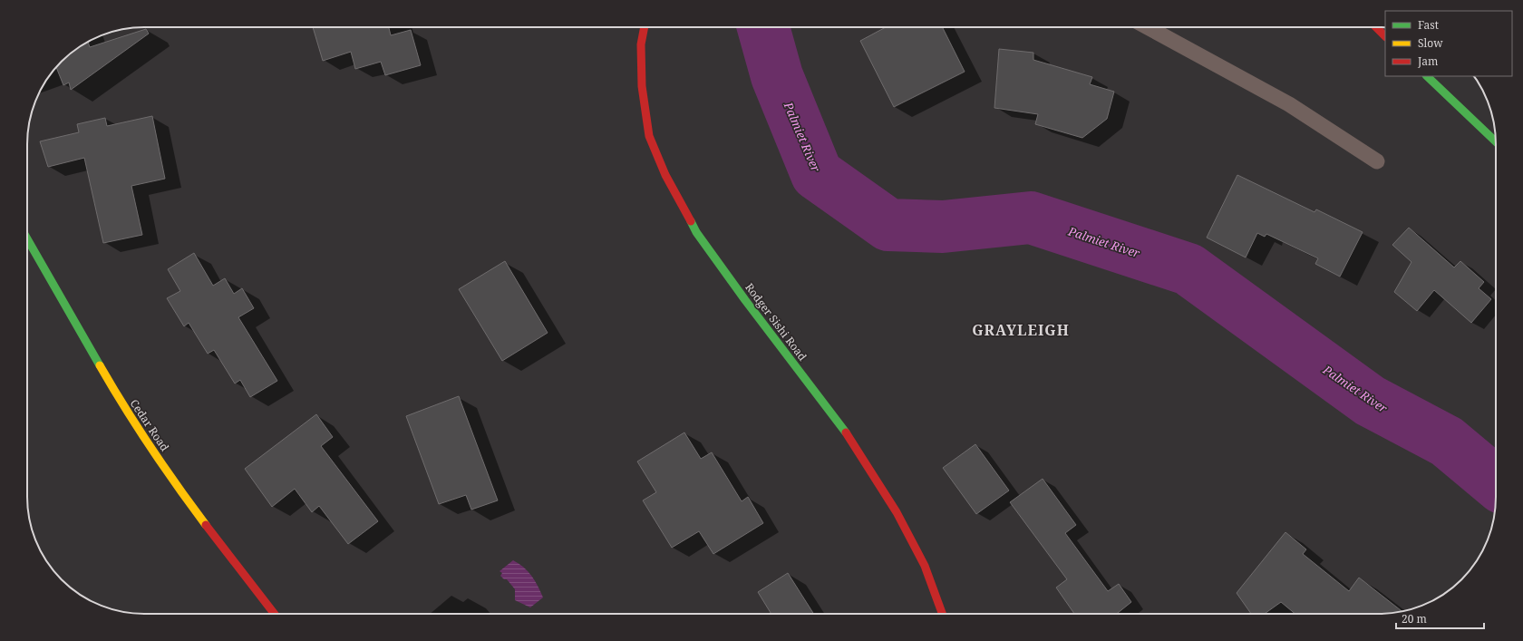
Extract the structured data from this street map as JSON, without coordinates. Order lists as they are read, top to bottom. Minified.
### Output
{"streets":{"main road":["Rodger Sishi Road","Cedar Road"]},"districts":["GRAYLEIGH"],"water":["Palmiet River"],"legend":["Fast","Slow","Jam"],"scale_bar":"20 m"}
